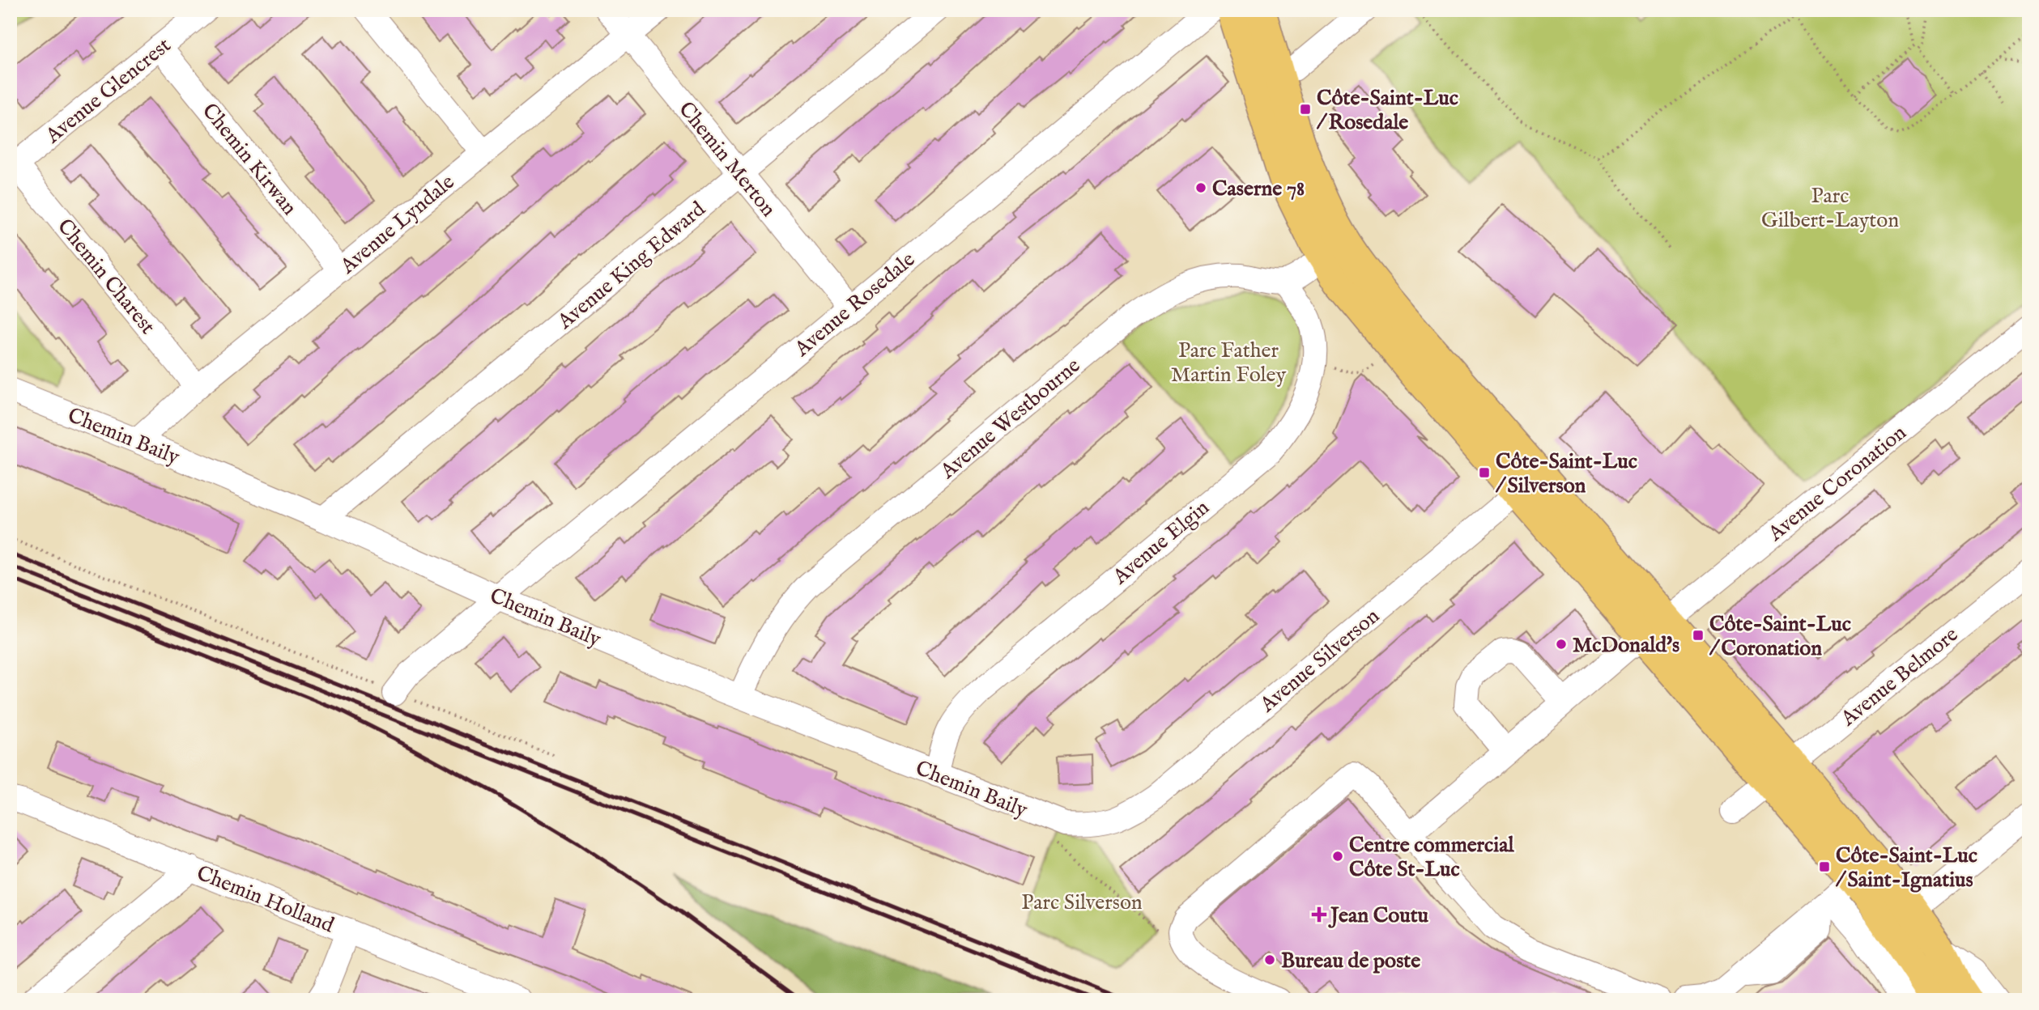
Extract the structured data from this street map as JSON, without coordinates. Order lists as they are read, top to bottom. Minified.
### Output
{"streets":{"street":["Avenue Glencrest","Chemin Kirwan","Chemin Merton","Avenue Lyndale","Avenue King Edward","Chemin Charest","Avenue Rosedale","Avenue Westbourne","Chemin Baily","Avenue Coronation","Avenue Elgin","Avenue Silverson","Avenue Belmore","Chemin Holland"]},"crossings":[["Avenue Glencrest","Chemin Kirwan"],["Avenue Glencrest","Chemin Charest"],["Chemin Kirwan","Avenue Lyndale"],["Chemin Merton","Avenue Lyndale"],["Chemin Merton","Avenue King Edward"],["Chemin Merton","Avenue Rosedale"],["Avenue Lyndale","Chemin Charest"],["Avenue Lyndale","Chemin Baily"],["Avenue King Edward","Chemin Baily"],["Avenue Rosedale","Chemin Baily"],["Avenue Westbourne","Chemin Baily"],["Avenue Westbourne","Avenue Elgin"],["Chemin Baily","Avenue Elgin"],["Chemin Baily","Avenue Silverson"]],"parks":["Parc Gilbert-Layton","Parc Father Martin Foley","Parc Silverson"],"places":{"transit":["Côte-Saint-Luc / Rosedale","Côte-Saint-Luc / Silverson","Côte-Saint-Luc / Coronation","Côte-Saint-Luc / Saint-Ignatius"],"other":["Caserne 78","McDonald's","Centre commercial Côte St-Luc","Bureau de poste"],"health":["Jean Coutu"]}}
